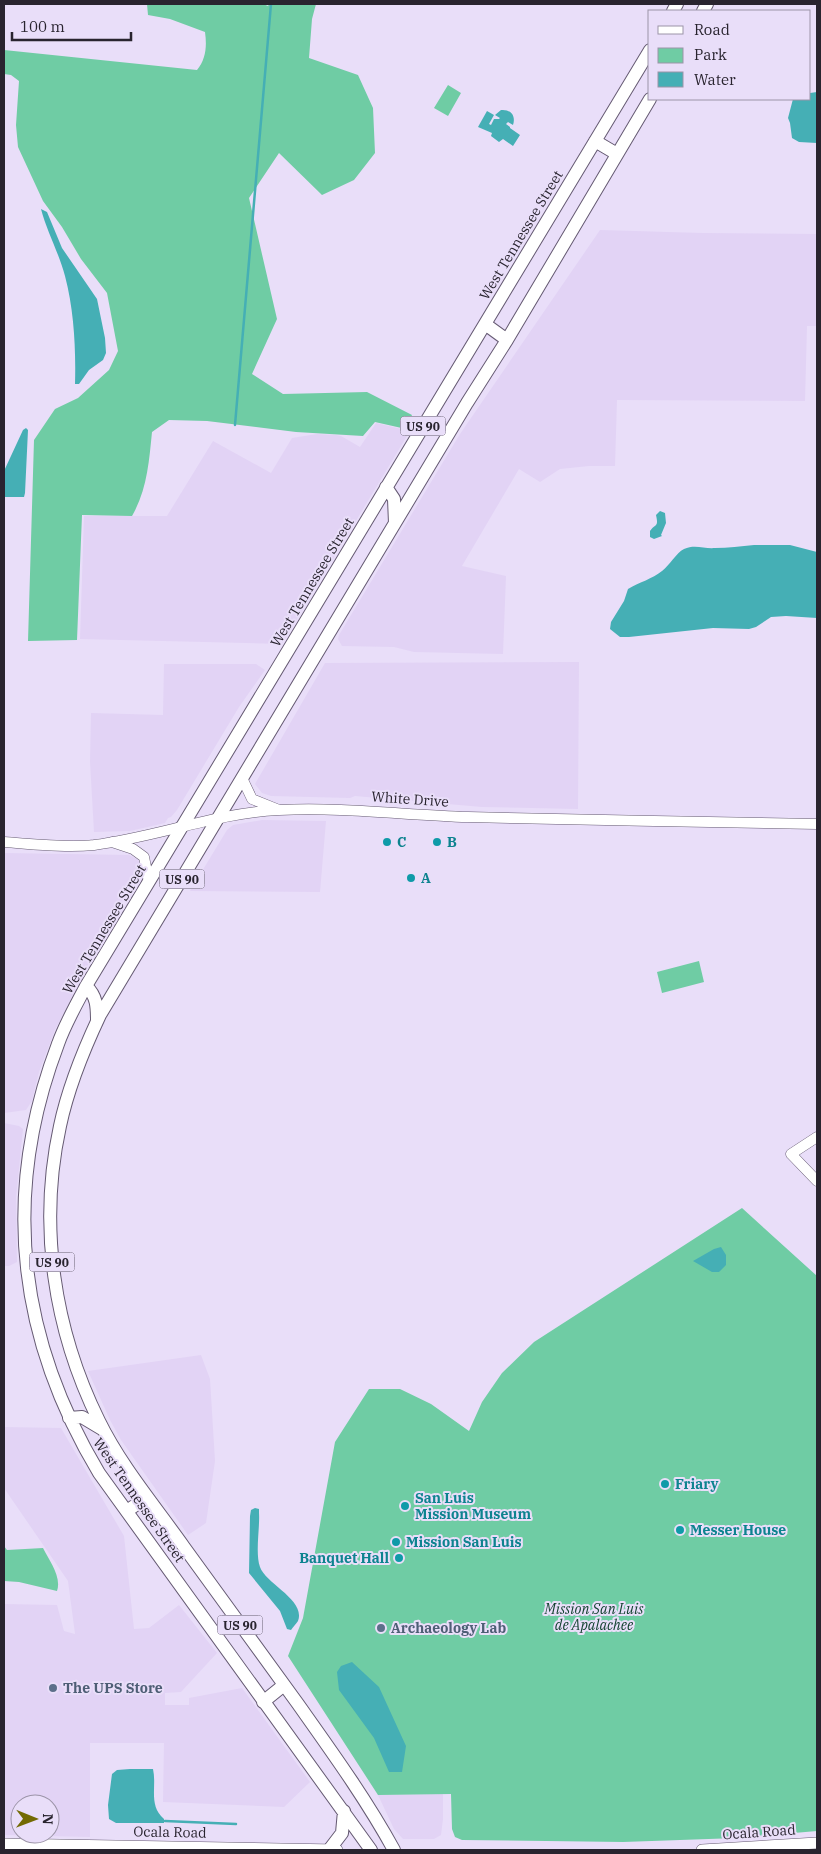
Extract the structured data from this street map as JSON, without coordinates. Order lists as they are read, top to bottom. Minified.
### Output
{"streets":{"main road":["West Tennessee Street","US 90","Ocala Road"],"street":["White Drive"]},"crossings":[["West Tennessee Street","White Drive"]],"parks":["Mission San Luis de Apalachee"],"places":["C","B","A","Friary","San Luis Mission Museum","Messer House","Mission San Luis","Banquet Hall","Archaeology Lab","The UPS Store"],"legend":["Road","Park","Water"],"scale_bar":"100 m","north":"right"}
